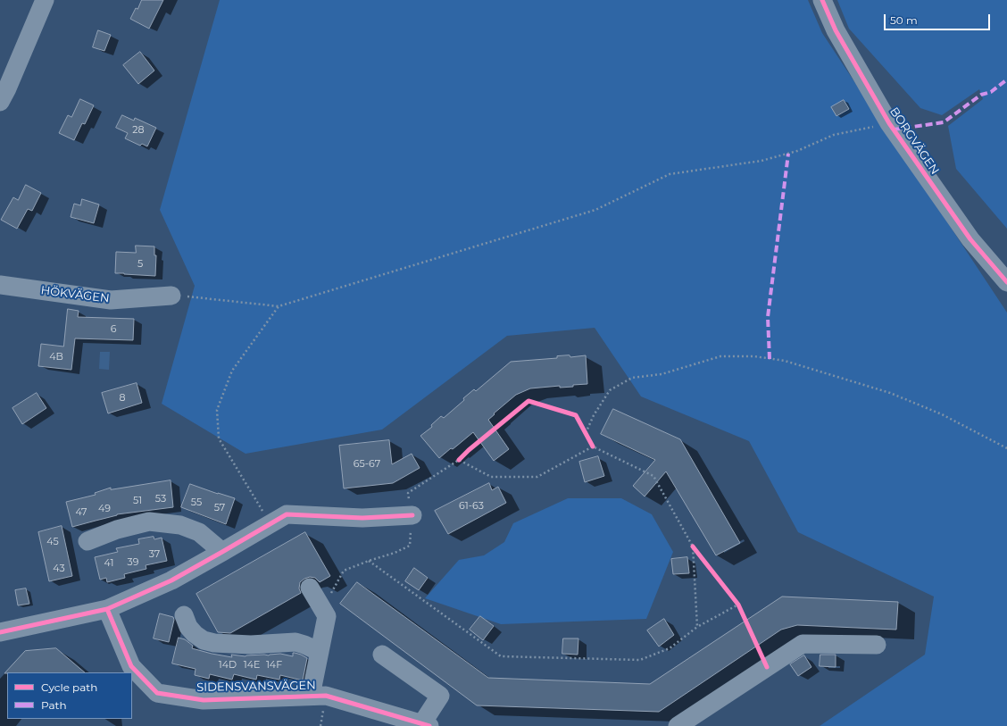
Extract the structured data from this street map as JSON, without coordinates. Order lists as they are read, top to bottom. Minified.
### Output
{"streets":{"street":["BORGVÄGEN","HÖKVÄGEN","SIDENSVANSVÄGEN"]},"house_numbers":["28","5","6","4B","8","65-67","53","51","55","61-63","57","49","47","45","37","39","41","43","14D","14E","14F"],"legend":["Cycle path","Path"],"scale_bar":"50 m"}
